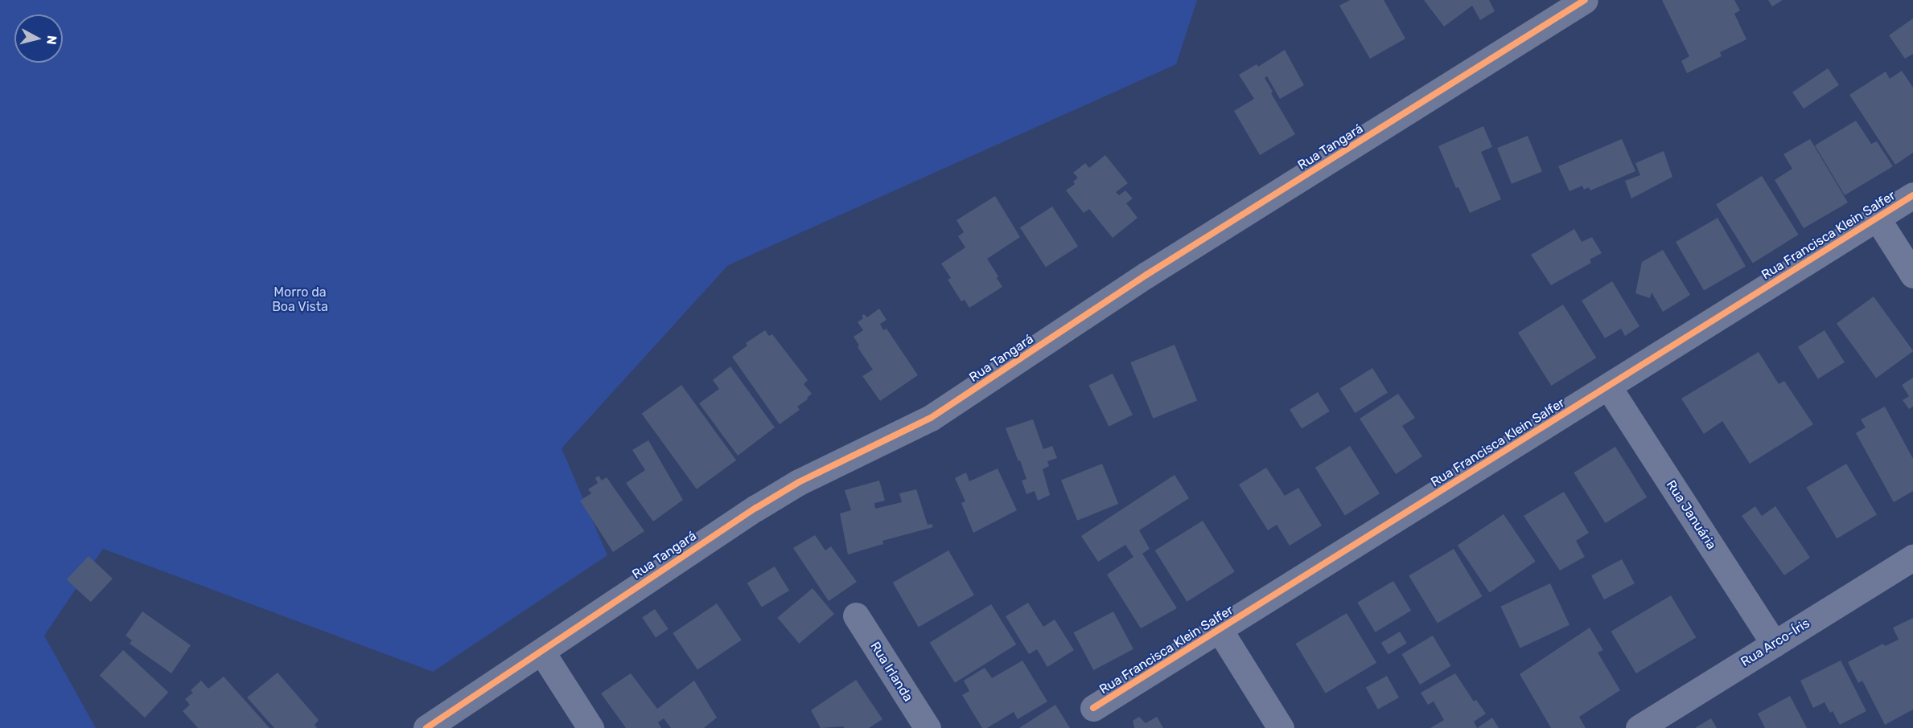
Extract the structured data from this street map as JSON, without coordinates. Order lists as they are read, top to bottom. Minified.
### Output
{"streets":{"street":["Rua Tangará","Rua Francisca Klein Salfer","Rua Januária","Rua Arco-Íris","Rua Irlanda"]},"crossings":[["Rua Francisca Klein Salfer","Rua Januária"],["Rua Januária","Rua Arco-Íris"]],"parks":["Morro da Boa Vista"],"north":"right"}
